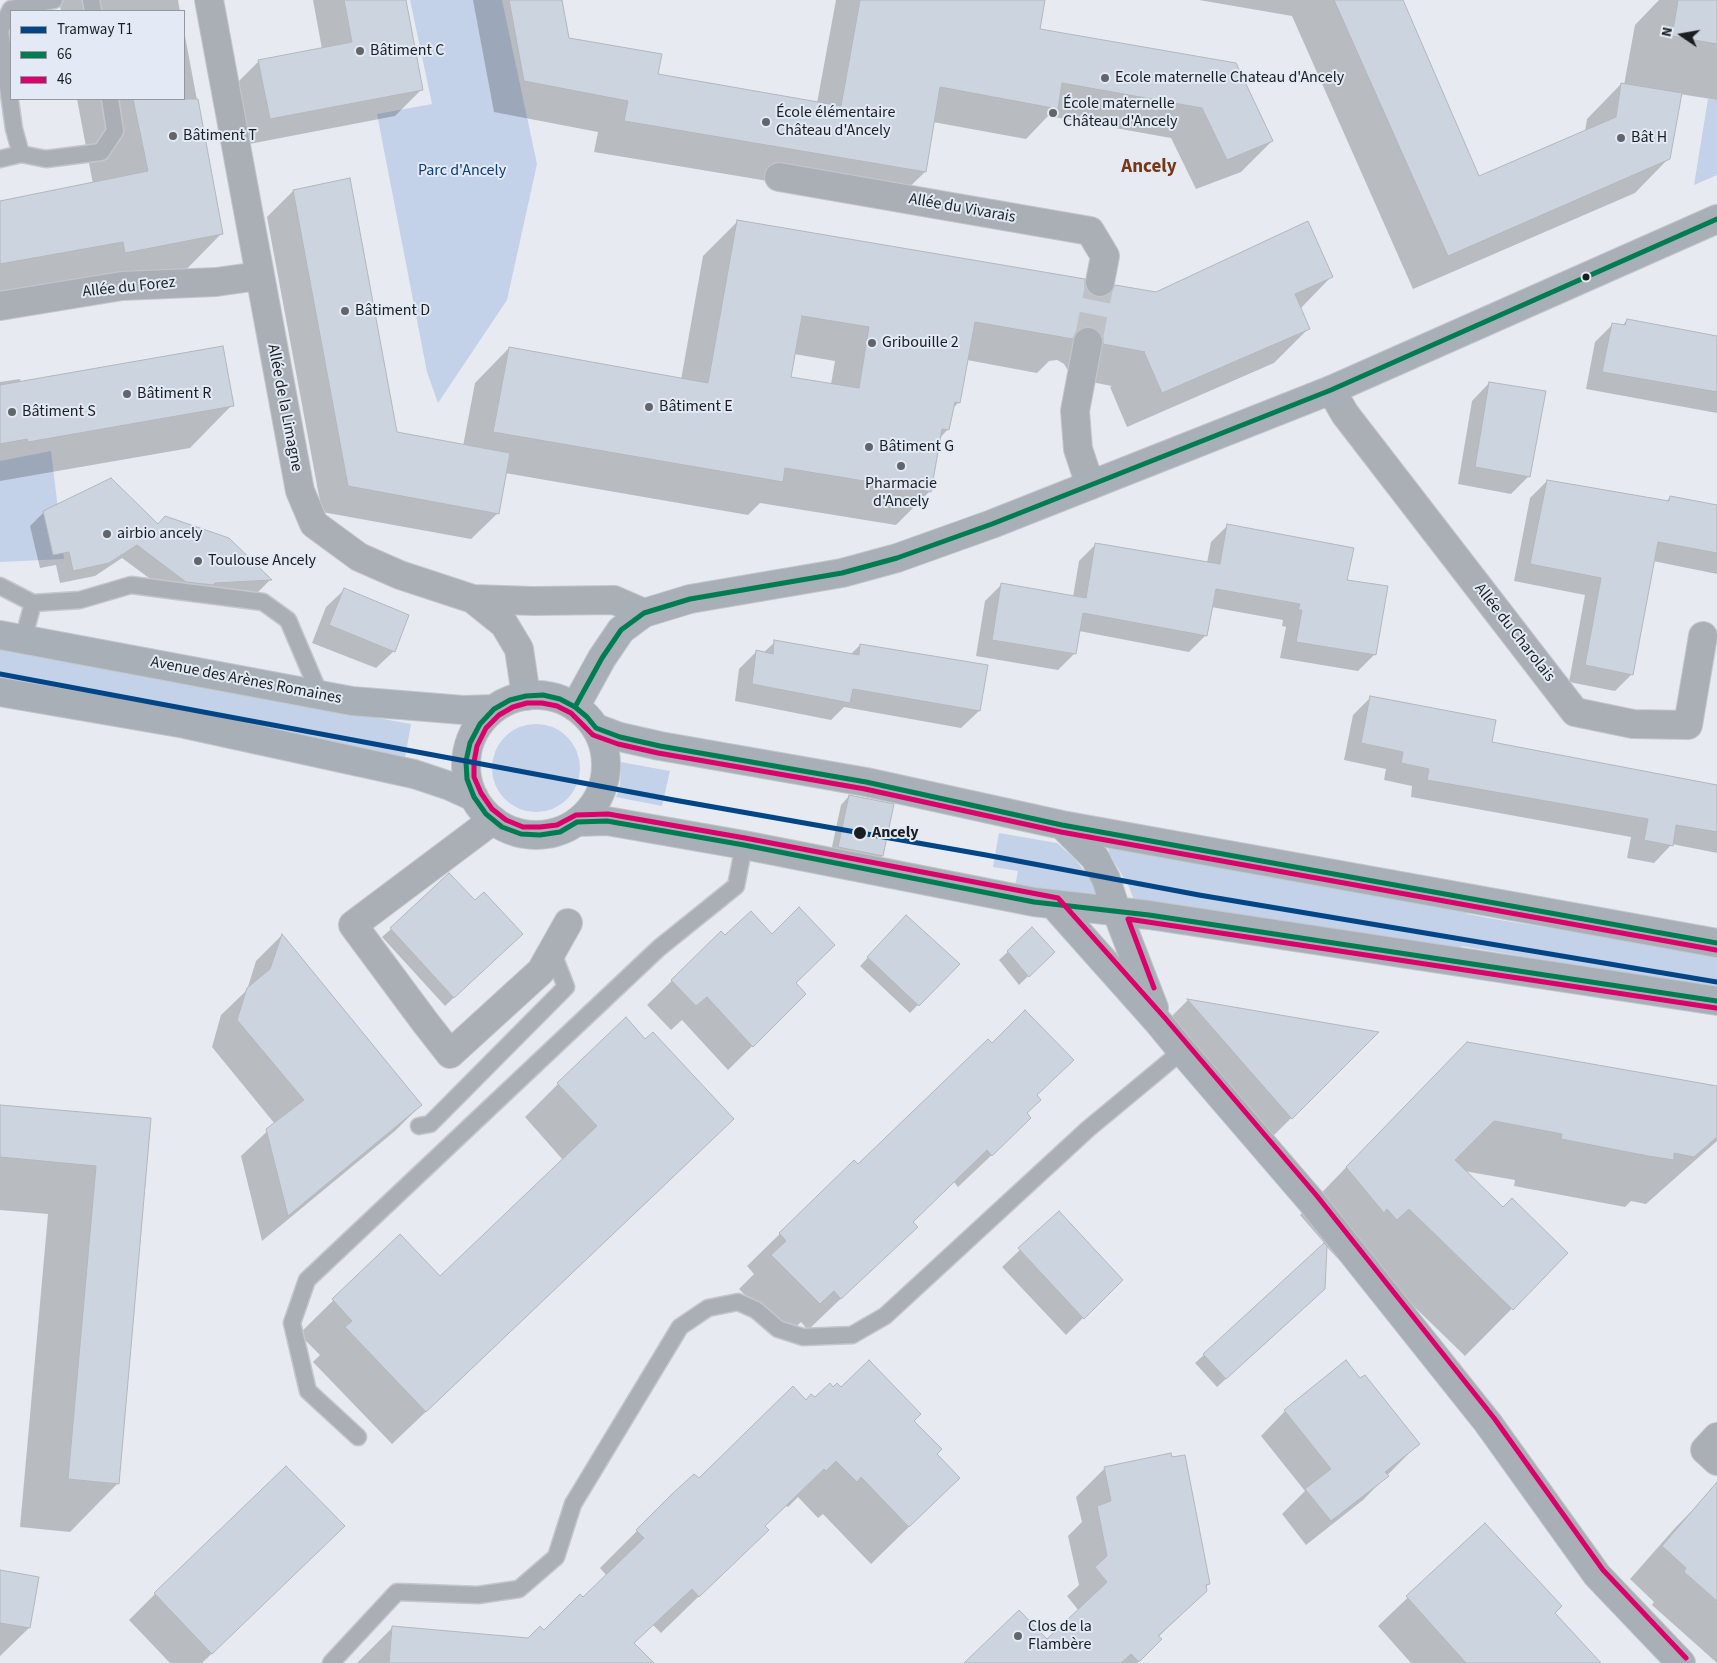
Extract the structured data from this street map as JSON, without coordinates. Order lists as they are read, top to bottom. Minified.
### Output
{"streets":{"main road":["Avenue des Arènes Romaines"],"street":["Allée du Vivarais","Allée du Forez","Allée de la Limagne","Allée du Charolais"]},"crossings":[["Allée du Forez","Allée de la Limagne"],["Allée de la Limagne","Avenue des Arènes Romaines"]],"districts":["Ancely"],"parks":["Parc d'Ancely"],"places":["Bâtiment C","Ecole maternelle Chateau d'Ancely","École maternelle Château d'Ancely","École élémentaire Château d'Ancely","Bâtiment T","Bât H","Bâtiment D","Gribouille 2","Bâtiment R","Bâtiment E","Bâtiment S","Bâtiment G","Pharmacie d'Ancely","airbio ancely","Toulouse Ancely","Ancely","Clos de la Flambère"],"lines":["transit line 66","tram line T1","transit line 46"],"legend":["Tramway T1","66","46"],"north":"left"}
